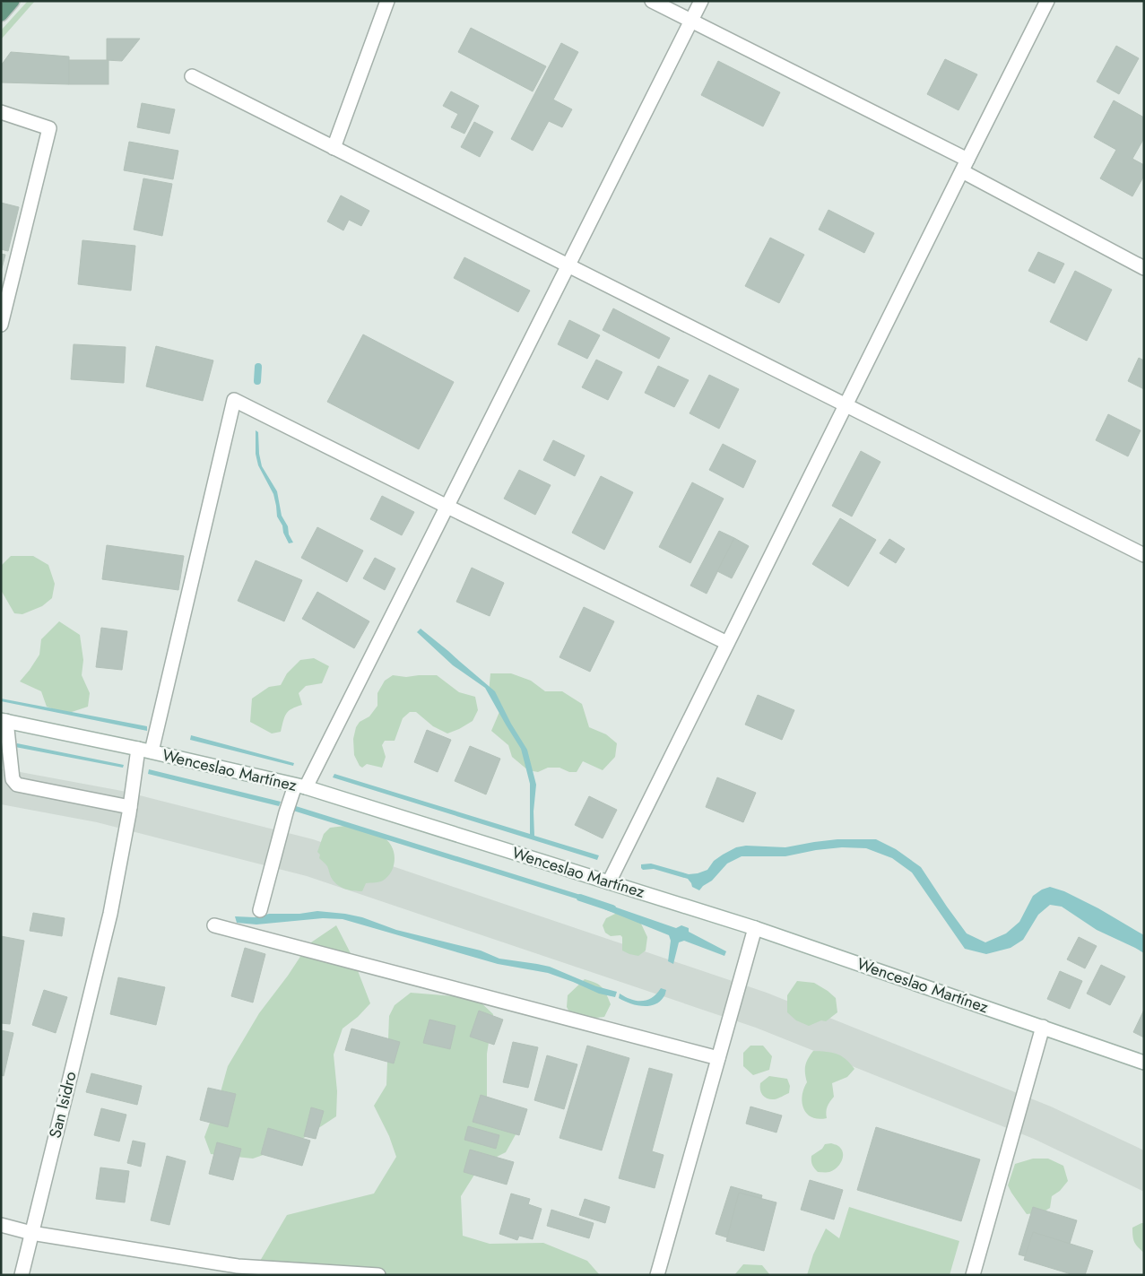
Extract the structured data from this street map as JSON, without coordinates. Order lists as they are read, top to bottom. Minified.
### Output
{"streets":{"street":["Wenceslao Martínez","San Isidro"]},"crossings":[["Wenceslao Martínez","San Isidro"]]}
